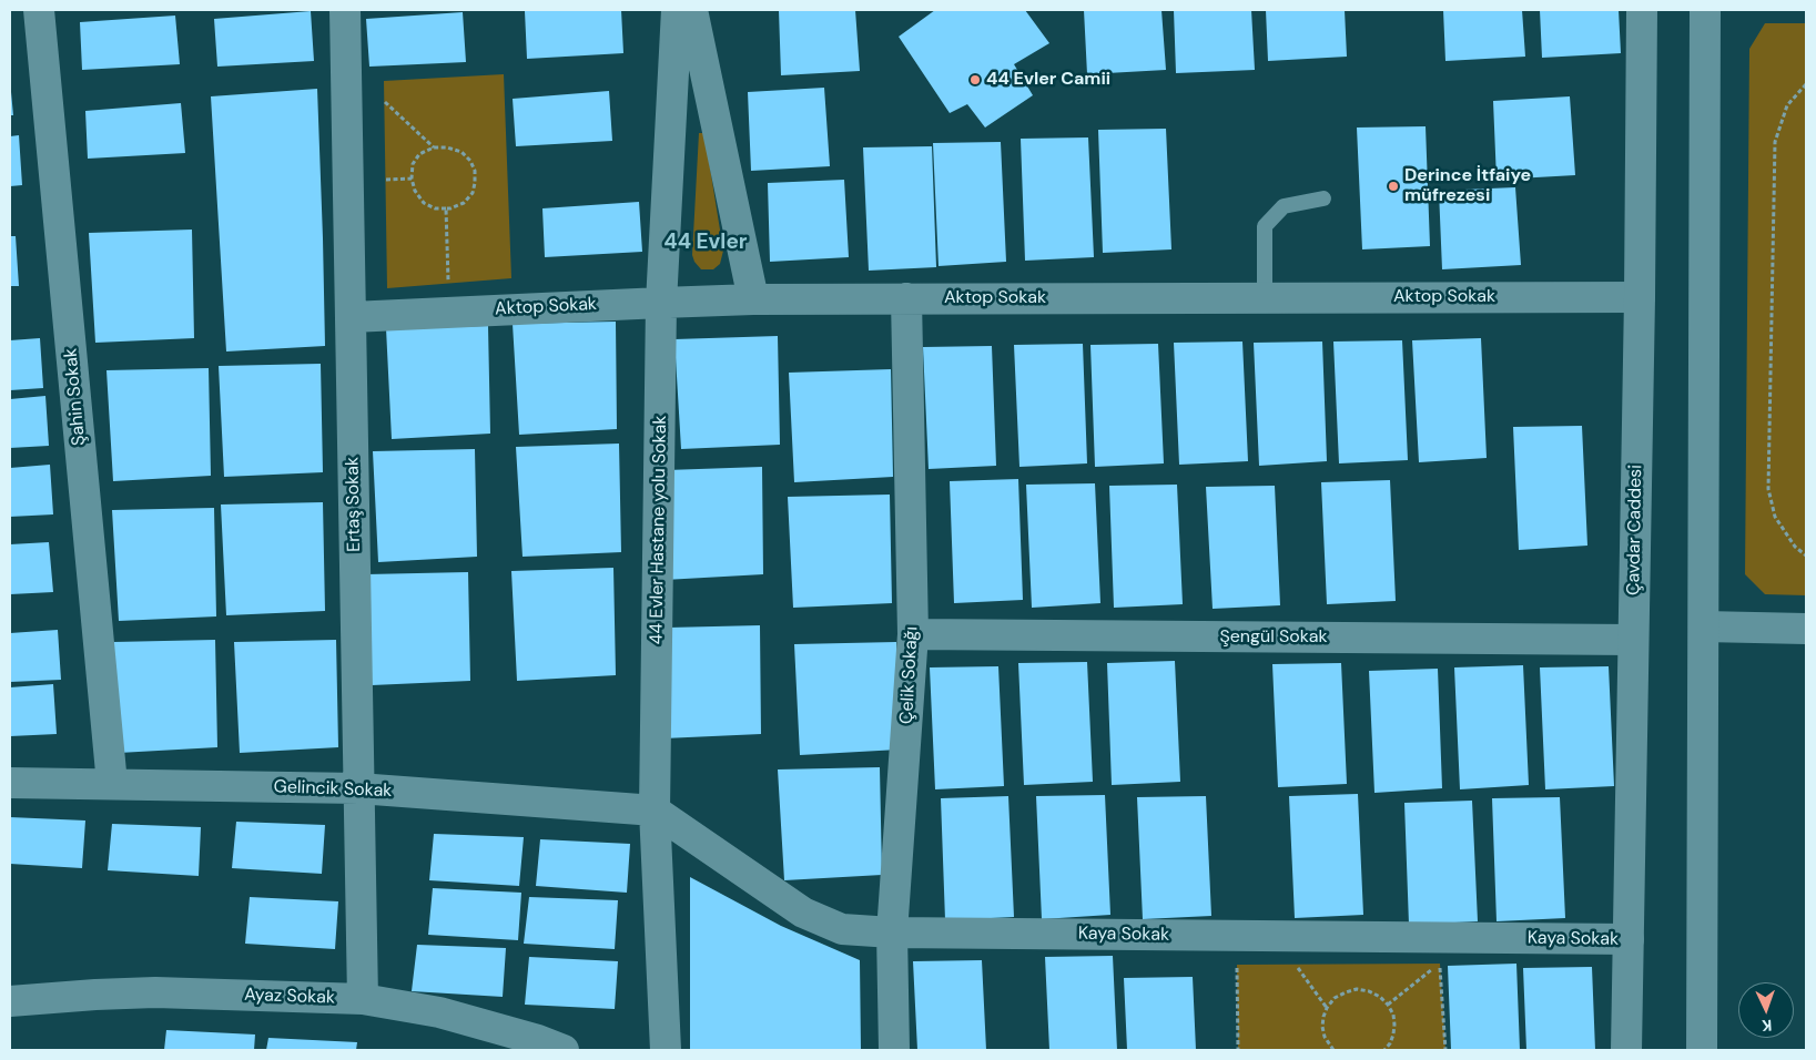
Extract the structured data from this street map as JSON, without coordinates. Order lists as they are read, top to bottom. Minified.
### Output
{"streets":{"street":["Aktop Sokak","Şahin Sokak","Ertaş Sokak","44 Evler Hastane yolu Sokak","Çavdar Caddesi","Şengül Sokak","Çelik Sokağı","Gelincik Sokak","Kaya Sokak","Ayaz Sokak"]},"crossings":[["Aktop Sokak","Ertaş Sokak"],["Aktop Sokak","44 Evler Hastane yolu Sokak"],["Aktop Sokak","Çavdar Caddesi"],["Aktop Sokak","Çelik Sokağı"],["Şahin Sokak","Gelincik Sokak"],["Ertaş Sokak","Gelincik Sokak"],["Ertaş Sokak","Ayaz Sokak"],["44 Evler Hastane yolu Sokak","Gelincik Sokak"],["44 Evler Hastane yolu Sokak","Kaya Sokak"],["Çavdar Caddesi","Şengül Sokak"],["Çavdar Caddesi","Kaya Sokak"],["Şengül Sokak","Çelik Sokağı"],["Çelik Sokağı","Kaya Sokak"],["Gelincik Sokak","Kaya Sokak"]],"districts":["44 Evler"],"places":["44 Evler Camii","Derince İtfaiye müfrezesi"],"north":"bottom"}
